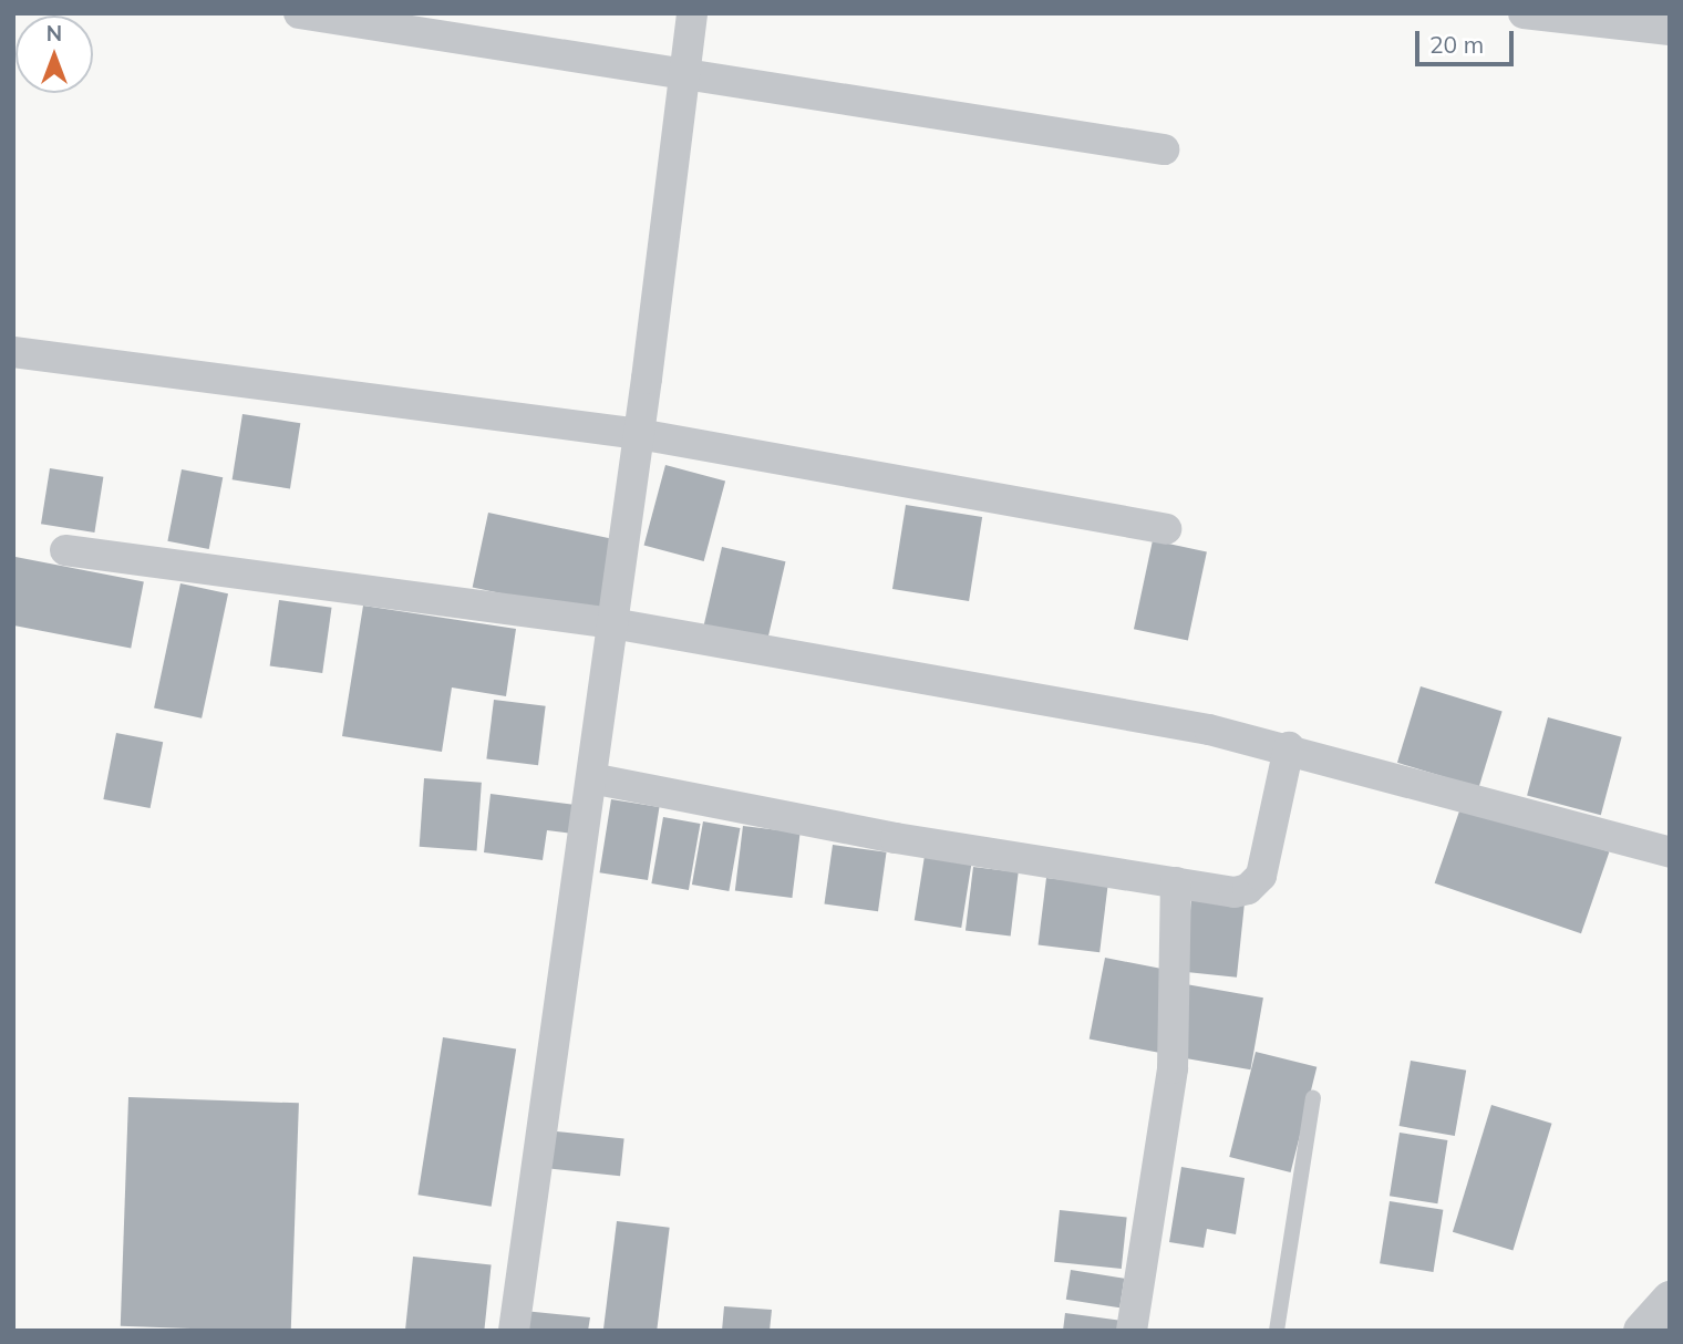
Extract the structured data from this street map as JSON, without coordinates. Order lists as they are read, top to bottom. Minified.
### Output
{"scale_bar":"20 m","north":"top"}
